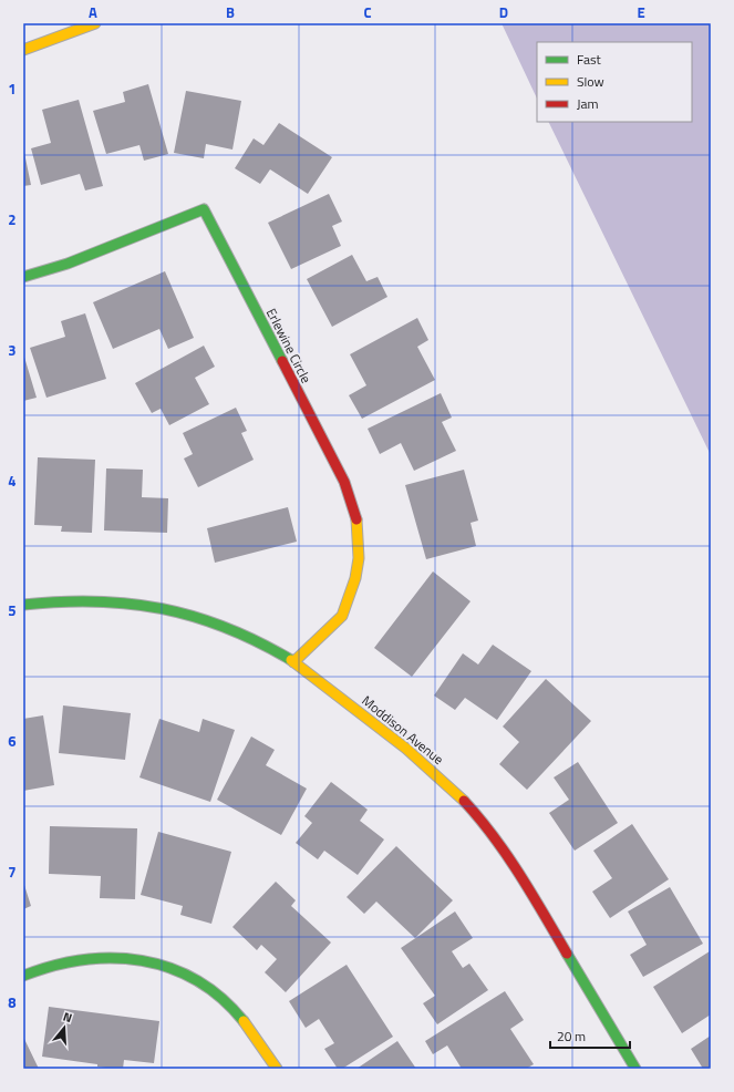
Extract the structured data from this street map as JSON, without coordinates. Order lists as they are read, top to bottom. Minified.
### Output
{"streets":{"main road":["Erlewine Circle","Moddison Avenue"]},"crossings":[["Erlewine Circle","Moddison Avenue"]],"legend":["Fast","Slow","Jam"],"scale_bar":"20 m","north":"top","grid":{"columns":["A","B","C","D","E"],"rows":["1","2","3","4","5","6","7","8"]}}
